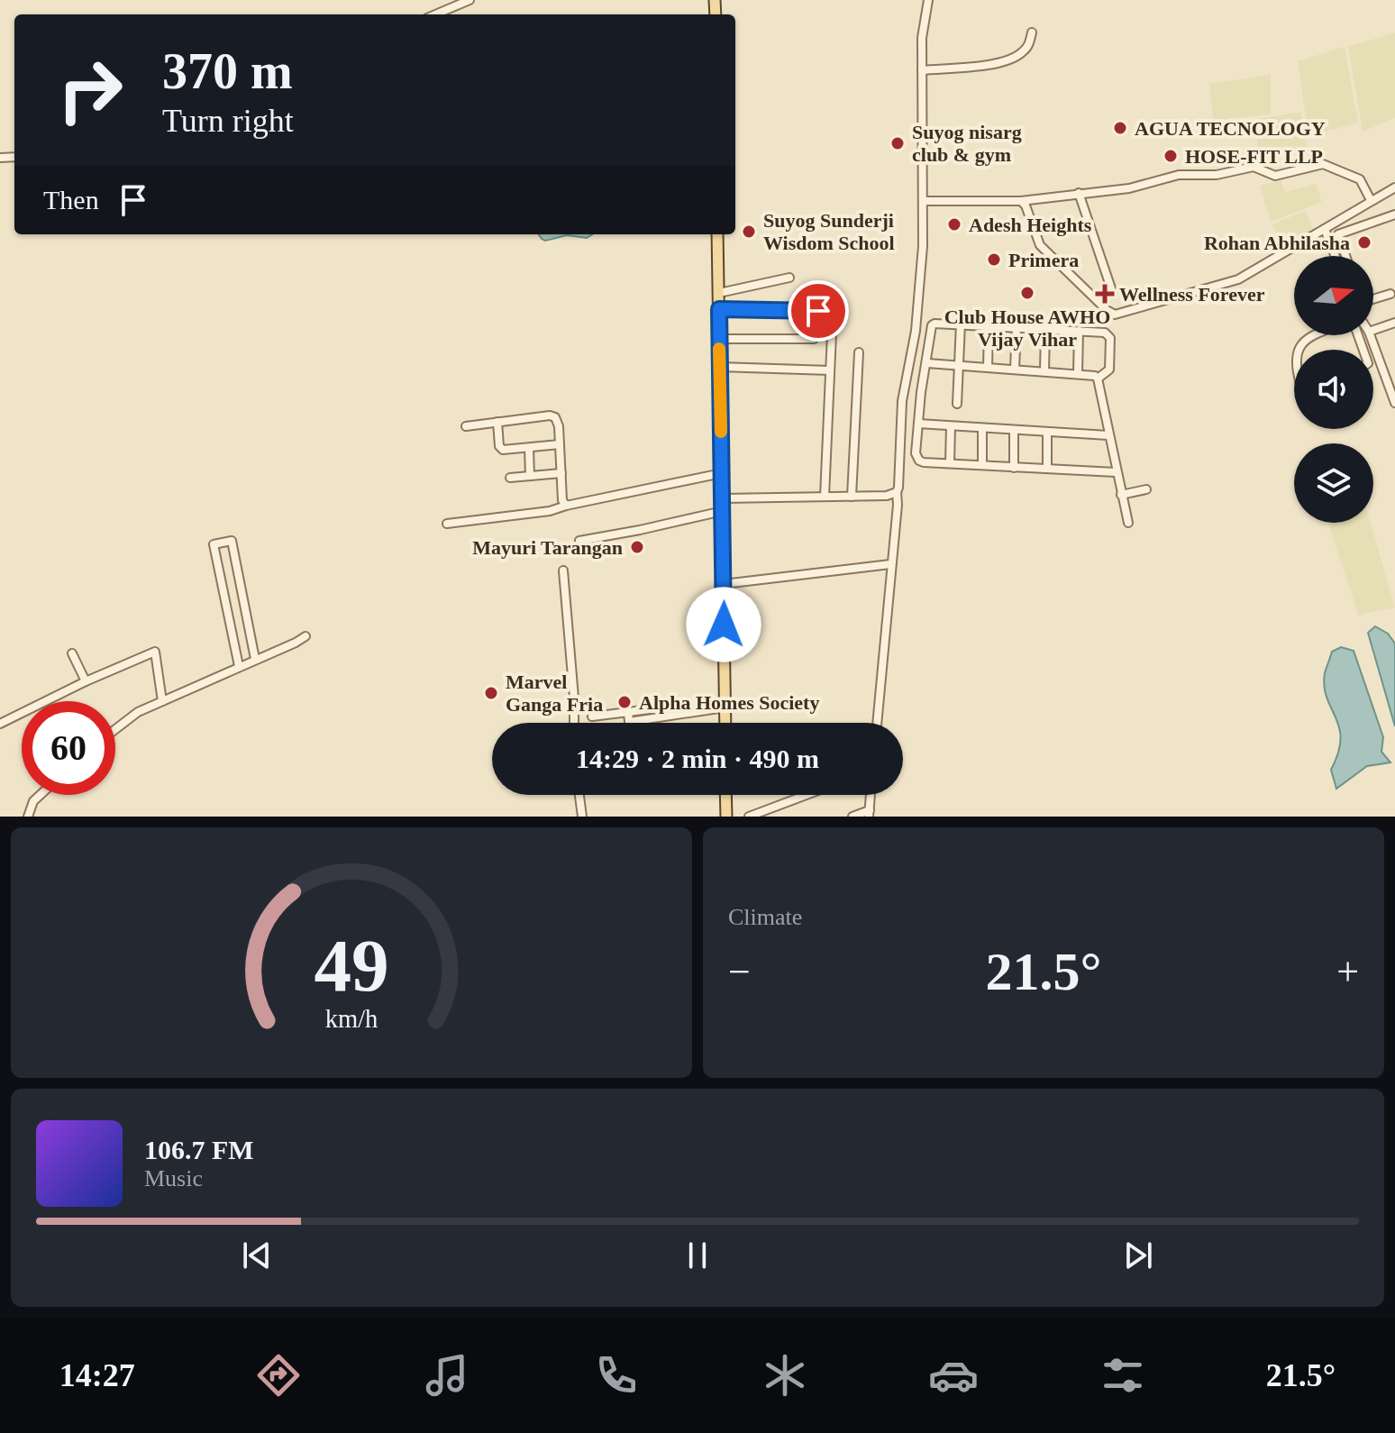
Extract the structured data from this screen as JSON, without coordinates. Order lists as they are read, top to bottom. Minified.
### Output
{"places":{"other":["AGUA TECNOLOGY","Suyog nisarg club & gym","HOSE-FIT LLP","Adesh Heights","Suyog Sunderji Wisdom School","Rohan Abhilasha","Primera","Club House AWHO Vijay Vihar","Mayuri Tarangan","Marvel Ganga Fria","Alpha Homes Society"],"health":["Wellness Forever"]},"north":"right","page":{"turn":["370 m","Turn right"],"then":"Then","limit":"60","trip":"14:29 · 2 min · 490 m","tile":"Climate","heat":["−","21.5°","+"],"song":["106.7 FM","Music"],"tabs":["14:27","21.5°"],"gauge":["49","km/h"]}}
